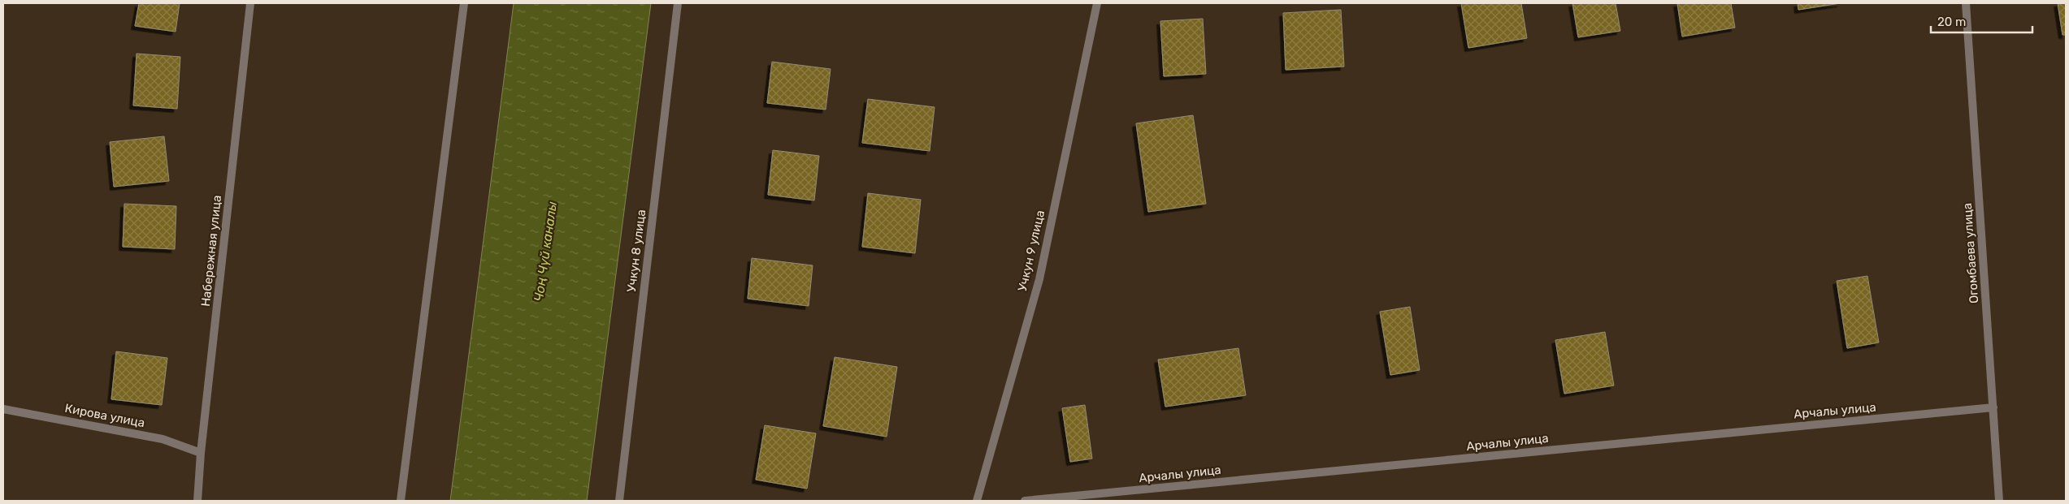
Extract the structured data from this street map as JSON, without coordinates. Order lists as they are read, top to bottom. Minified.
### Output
{"streets":{"street":["Набережная улица","Учкун 8 улица","Учкун 9 улица","Огомбаева улица","Арчалы улица","Кирова улица"]},"crossings":[["Набережная улица","Кирова улица"],["Огомбаева улица","Арчалы улица"]],"water":["Чоң Чүй каналы"],"scale_bar":"20 m"}
